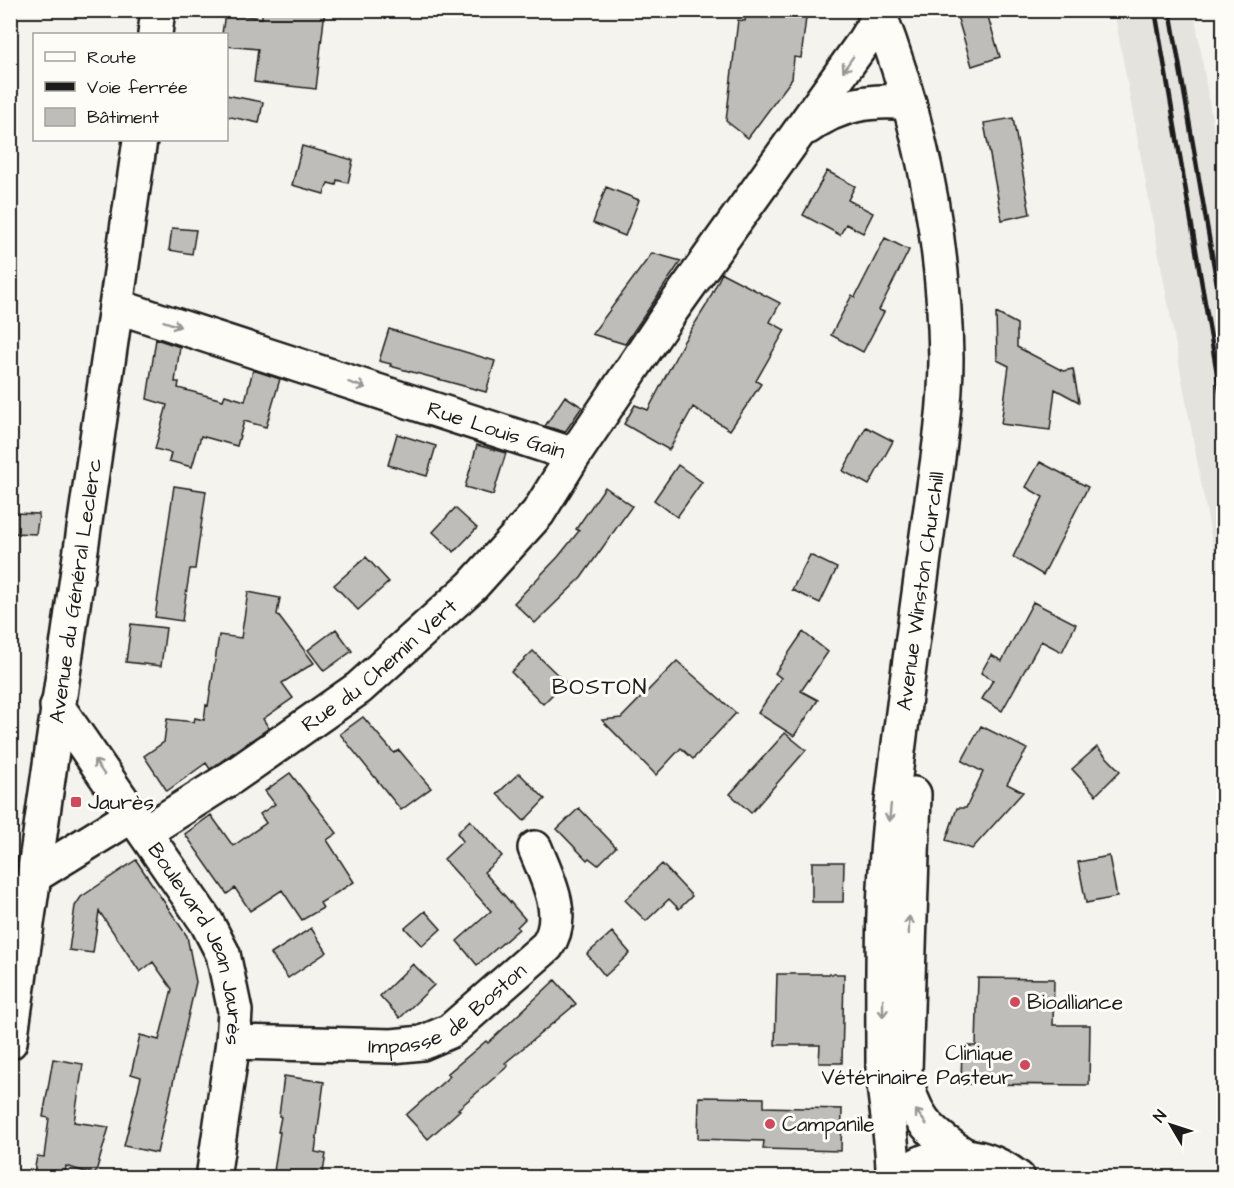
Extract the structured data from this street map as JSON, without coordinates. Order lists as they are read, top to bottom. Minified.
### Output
{"streets":{"main road":["Rue Louis Gain","Avenue du Général Leclerc","Avenue Winston Churchill","Rue du Chemin Vert","Boulevard Jean Jaurès","Impasse de Boston"]},"crossings":[["Rue Louis Gain","Avenue du Général Leclerc"],["Rue Louis Gain","Avenue Winston Churchill"],["Rue Louis Gain","Rue du Chemin Vert"],["Avenue du Général Leclerc","Rue du Chemin Vert"],["Avenue du Général Leclerc","Boulevard Jean Jaurès"],["Rue du Chemin Vert","Boulevard Jean Jaurès"],["Boulevard Jean Jaurès","Impasse de Boston"]],"districts":["BOSTON"],"places":{"transit":["Jaurès"],"other":["Bioalliance","Clinique Vétérinaire Pasteur","Campanile"]},"legend":["Route","Voie ferrée","Bâtiment"],"north":"top left"}
